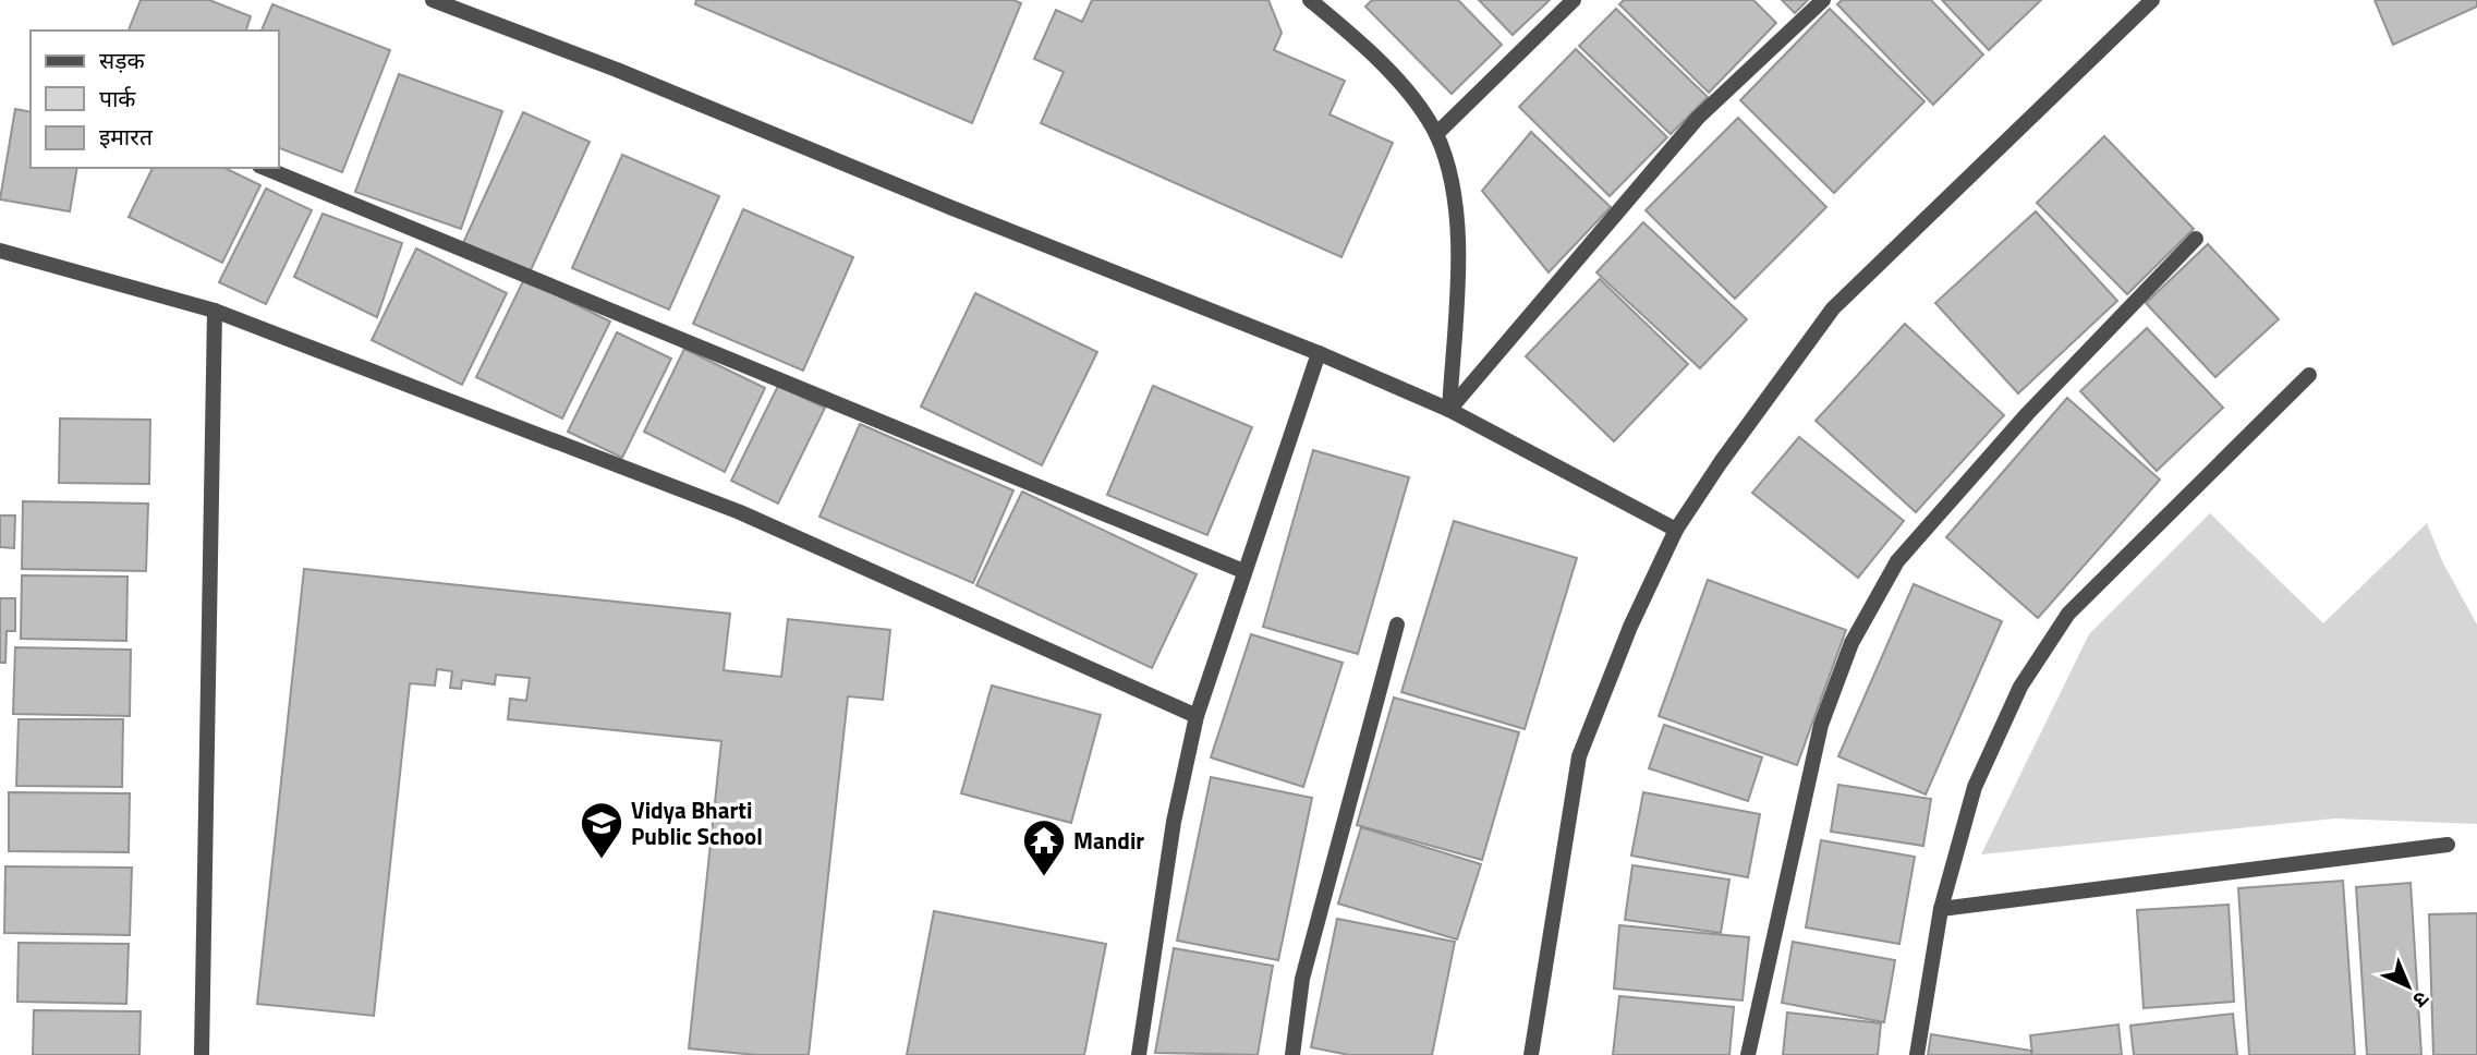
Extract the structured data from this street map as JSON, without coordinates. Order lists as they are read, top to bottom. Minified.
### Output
{"places":{"school or university":["Vidya Bharti Public School"],"temple":["Mandir"]},"legend":["सड़क","पार्क","इमारत"],"north":"bottom right"}
